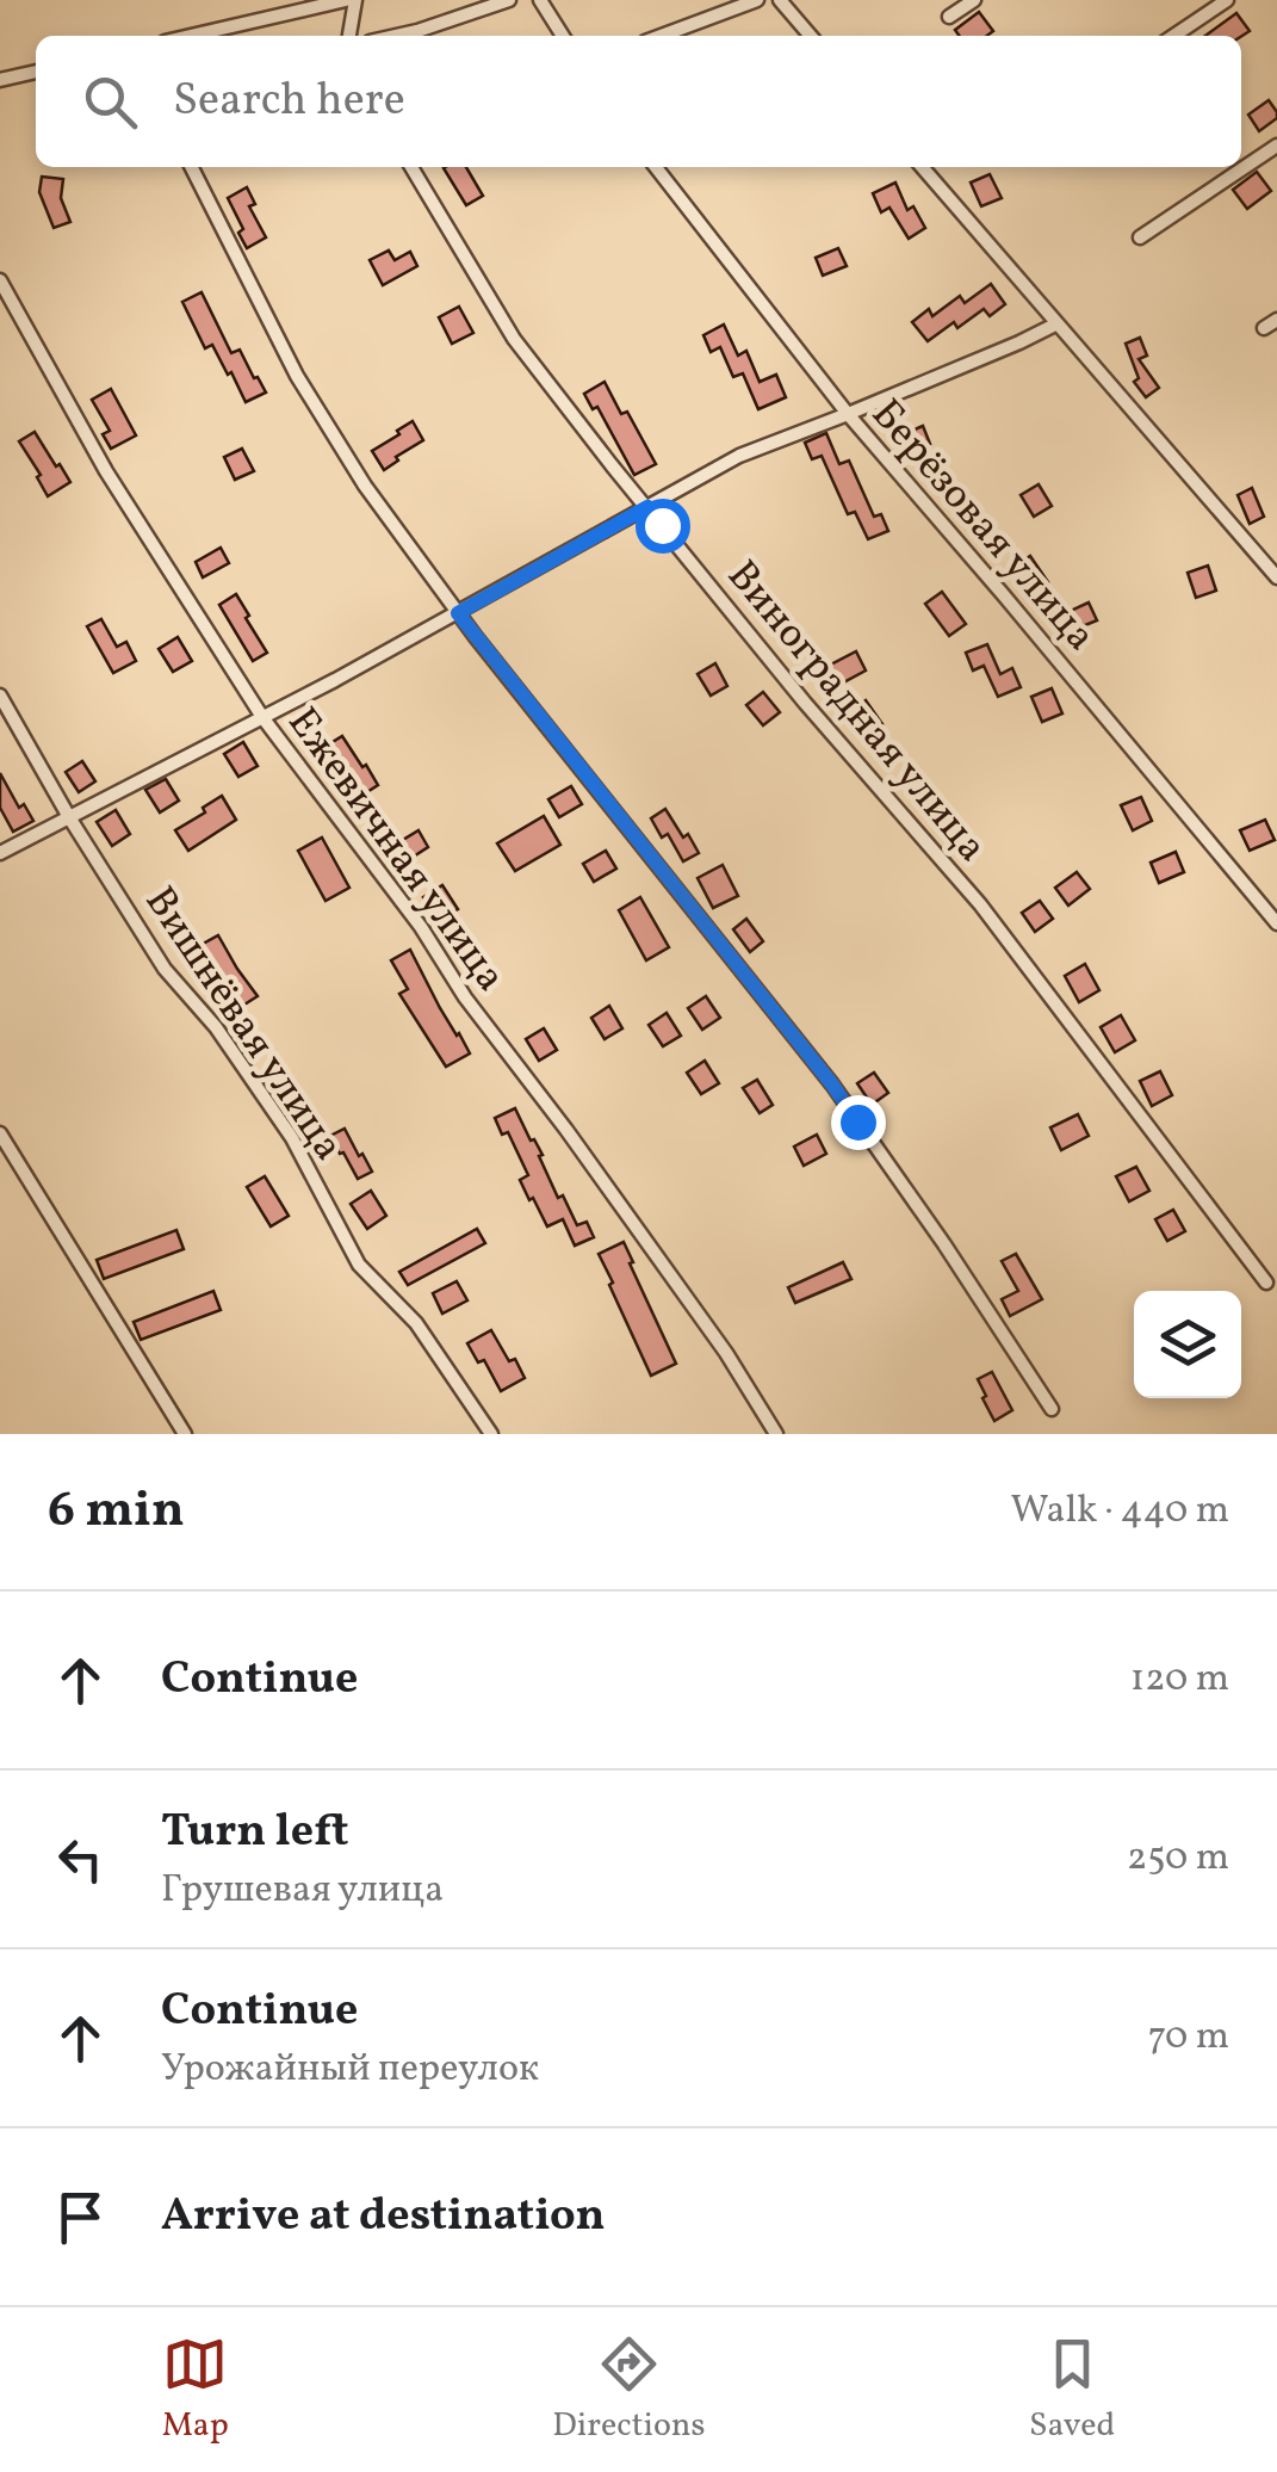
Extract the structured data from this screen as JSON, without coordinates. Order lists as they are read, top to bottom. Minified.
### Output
{"streets":{"street":["Берёзовая улица","Виноградная улица","Ежевичная улица","Вишнёвая улица"]},"page":{"search":"Search here","heading":["6 min","Walk · 440 m"],"list":[["Continue","120 m"],["Turn left","Грушевая улица","250 m"],["Continue","Урожайный переулок","70 m"],"Arrive at destination"],"nav":["Map","Directions","Saved"]}}
